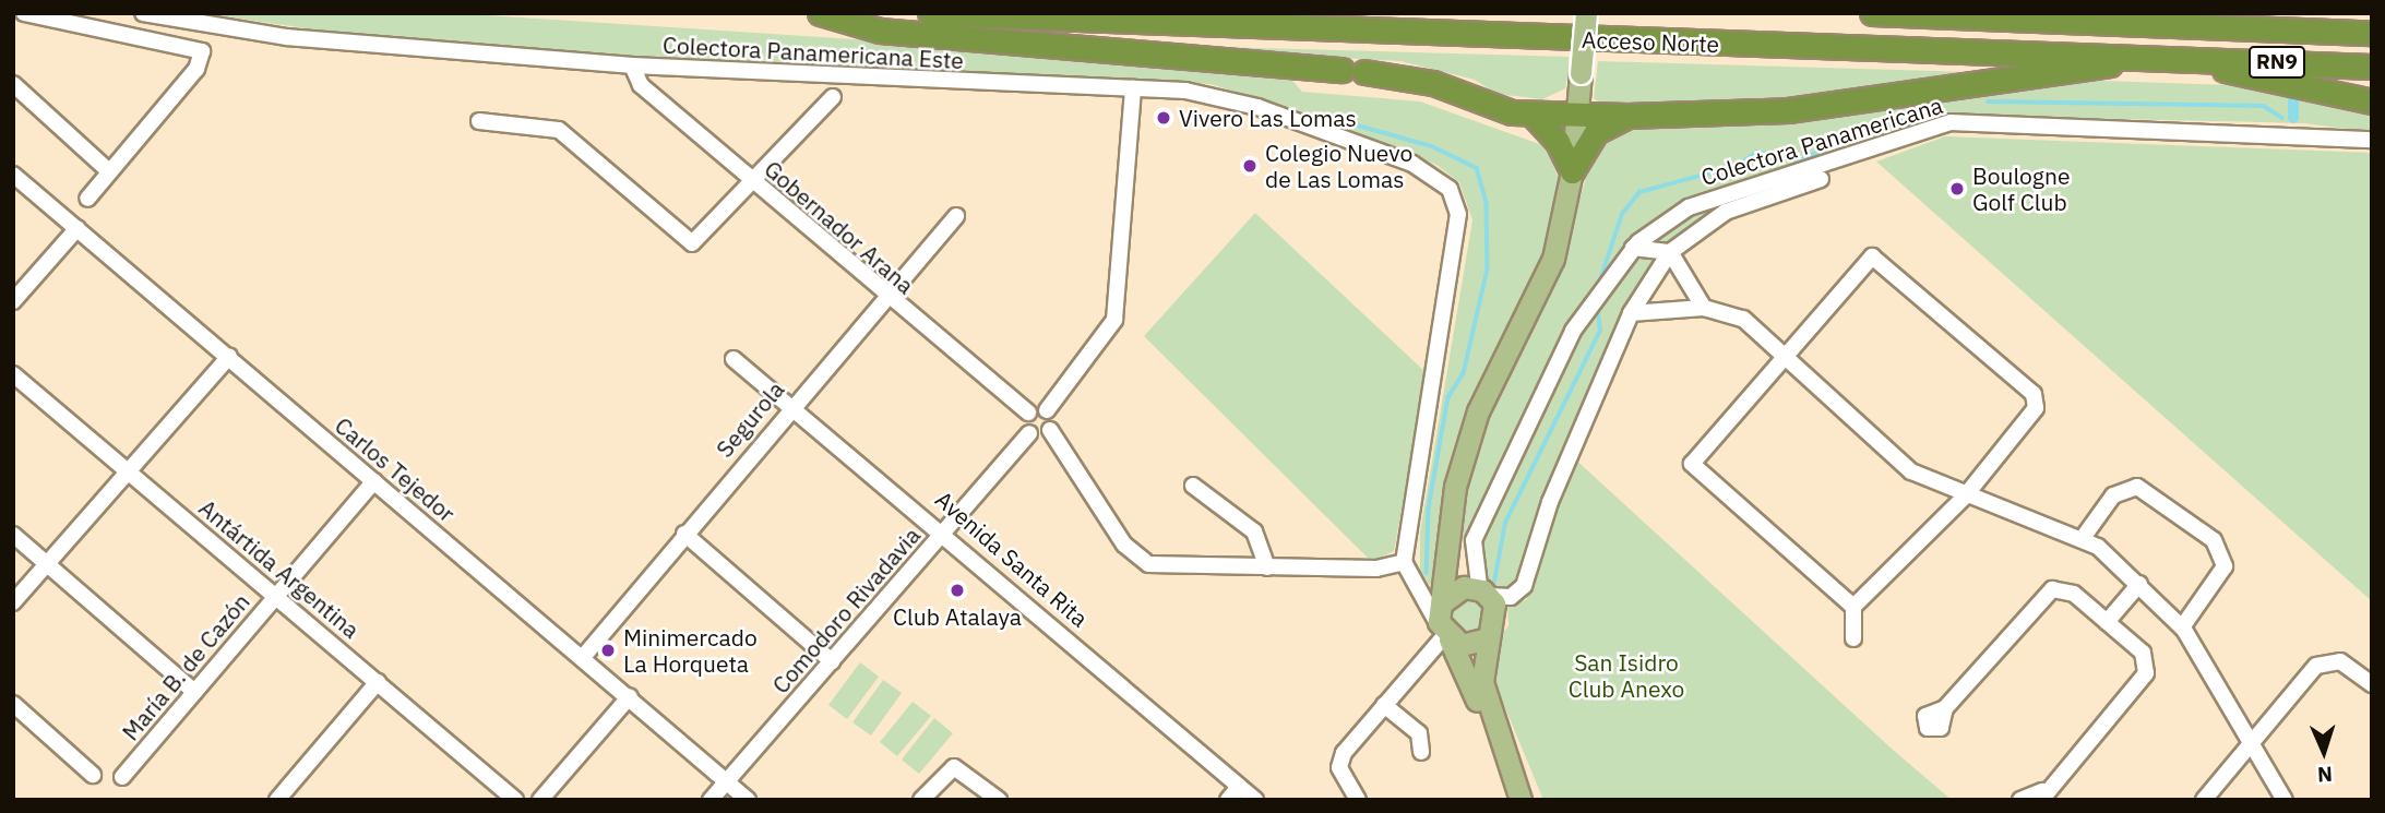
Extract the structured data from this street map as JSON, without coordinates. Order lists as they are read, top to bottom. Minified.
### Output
{"streets":{"highway":["Acceso Norte","RN9"],"street":["Colectora Panamericana Este","Colectora Panamericana","Gobernador Arana","Segurola","Carlos Tejedor","Avenida Santa Rita","Antártida Argentina","Comodoro Rivadavia","María B. de Cazón"]},"crossings":[["Colectora Panamericana Este","Gobernador Arana"],["Gobernador Arana","Segurola"],["Segurola","Carlos Tejedor"],["Segurola","Avenida Santa Rita"],["Carlos Tejedor","Comodoro Rivadavia"],["Carlos Tejedor","María B. de Cazón"],["Avenida Santa Rita","Comodoro Rivadavia"],["Antártida Argentina","María B. de Cazón"]],"parks":["San Isidro Club Anexo"],"places":["Vivero Las Lomas","Colegio Nuevo de Las Lomas","Boulogne Golf Club","Club Atalaya","Minimercado La Horqueta"],"north":"bottom"}
